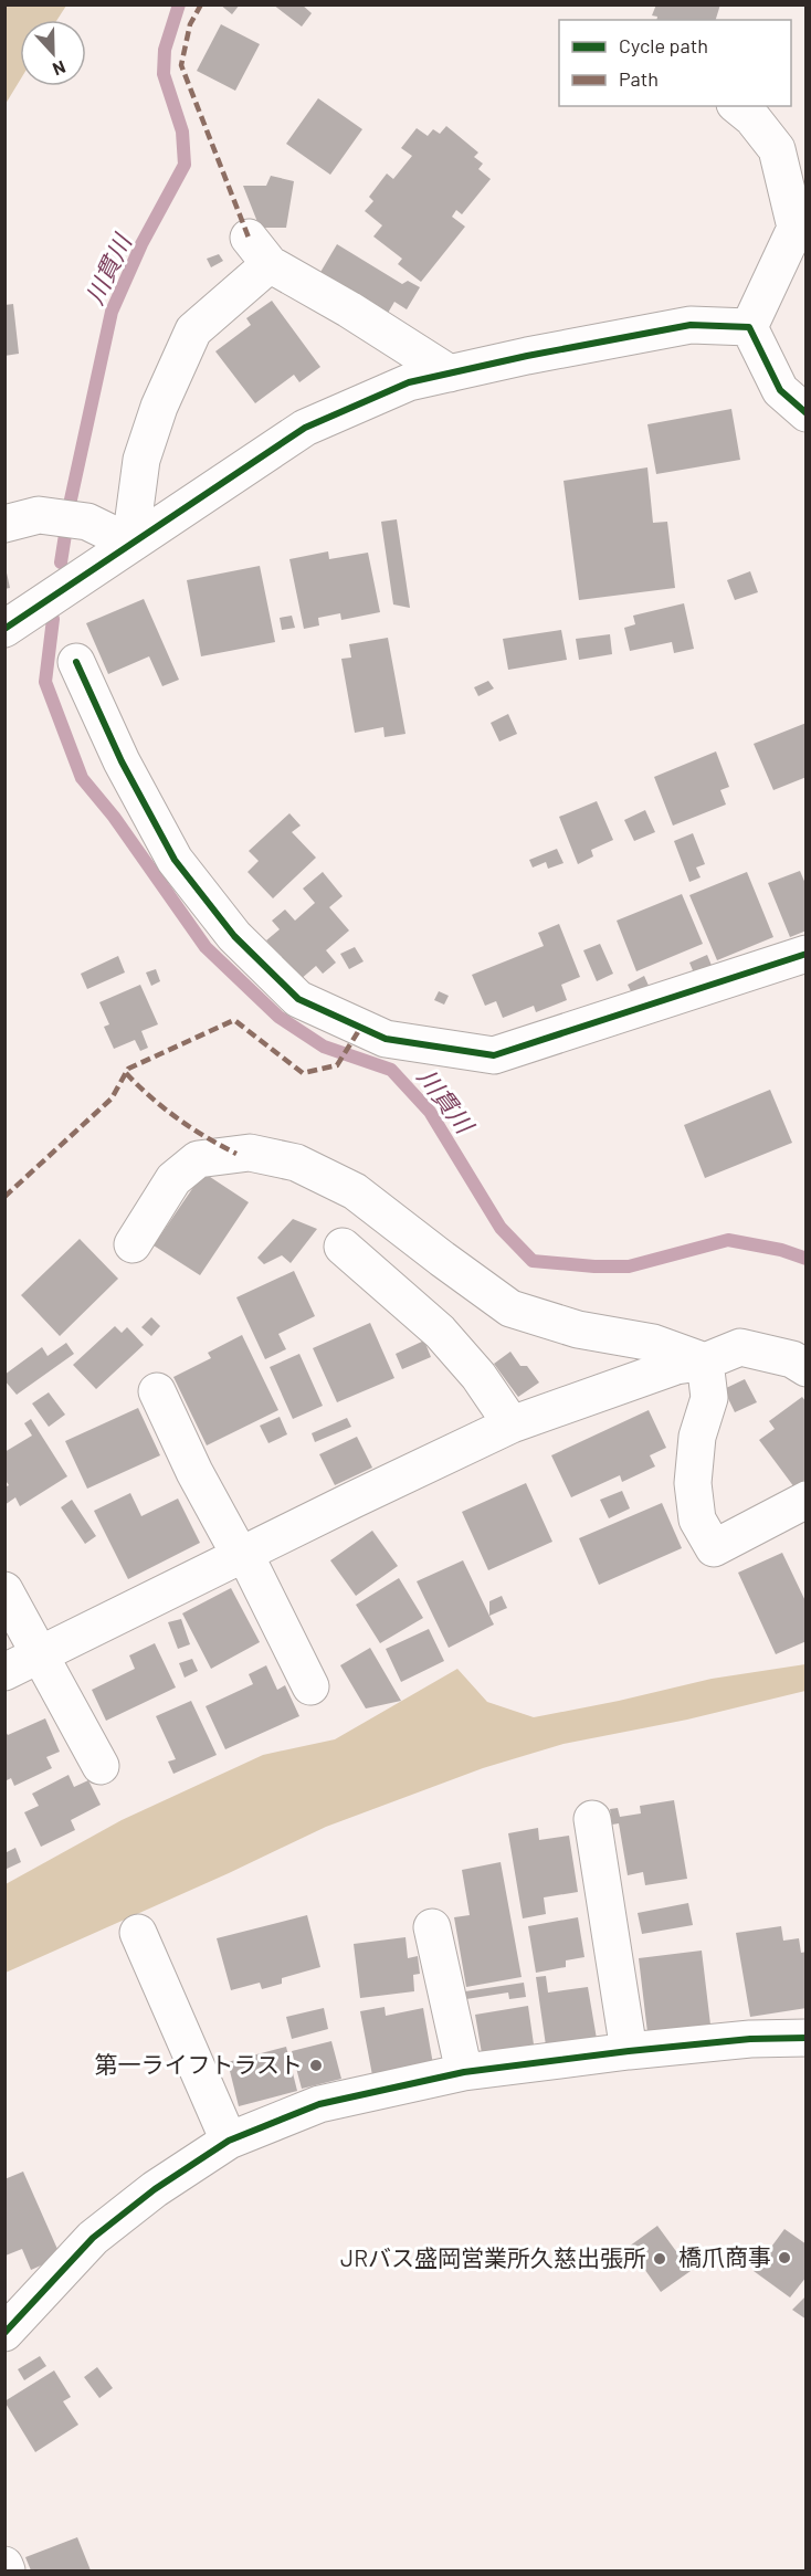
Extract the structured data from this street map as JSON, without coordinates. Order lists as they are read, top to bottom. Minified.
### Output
{"water":["川貫川"],"places":["第一ライフトラスト","橋爪商事","JRバス盛岡営業所久慈出張所"],"legend":["Cycle path","Path"],"north":"bottom"}
